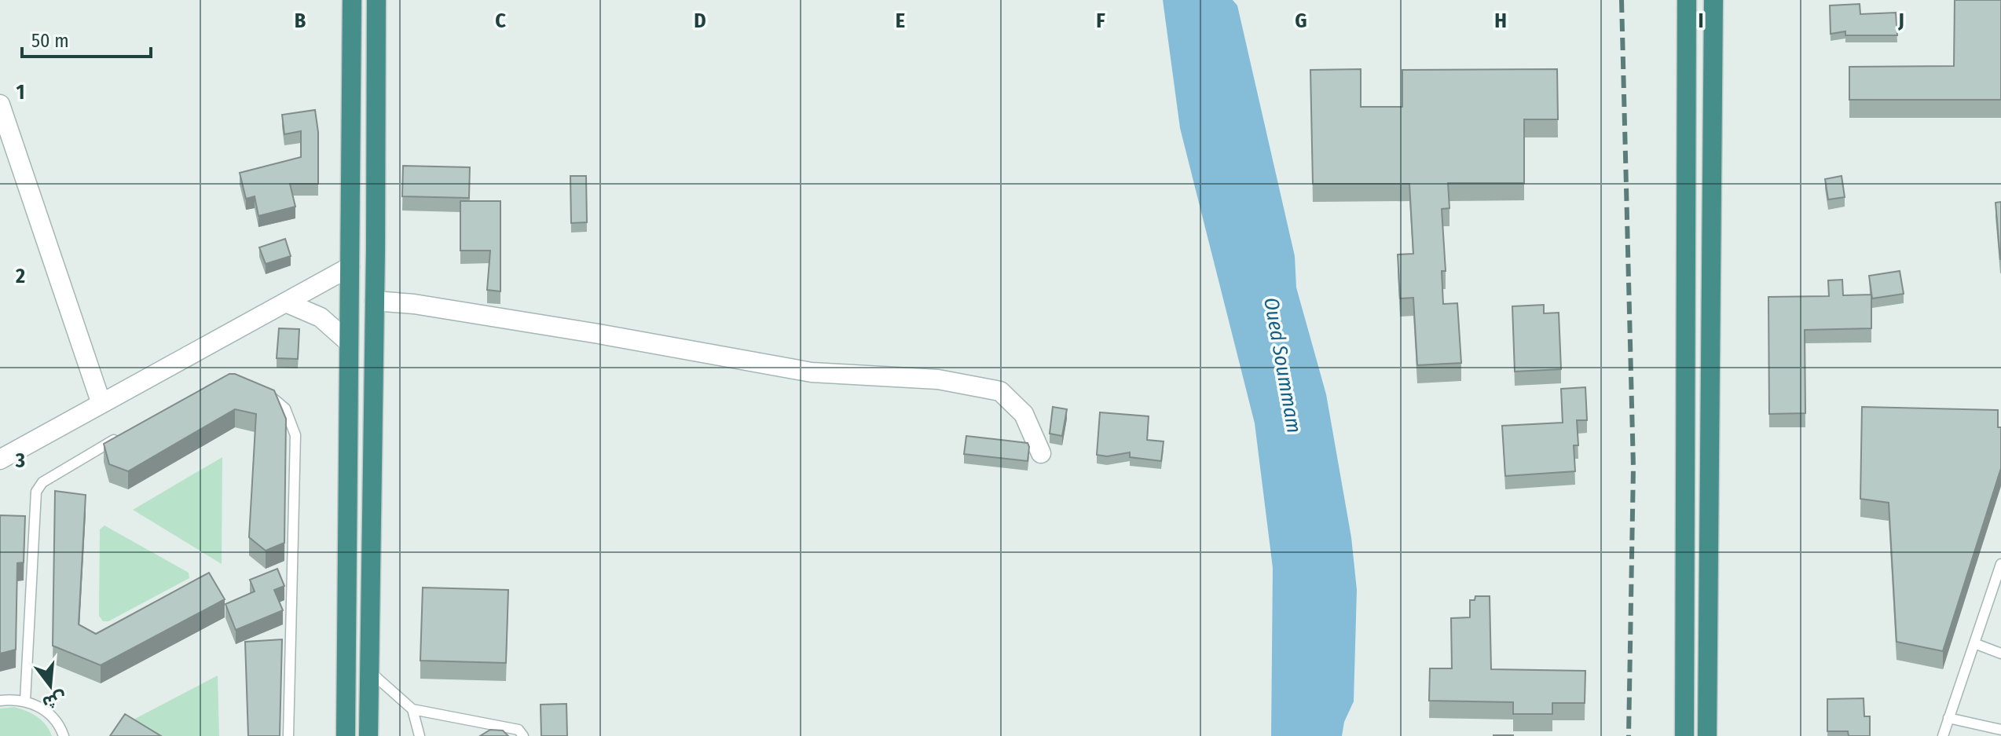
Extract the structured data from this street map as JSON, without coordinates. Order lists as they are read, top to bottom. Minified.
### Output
{"water":["Oued Soummam"],"scale_bar":"50 m","north":"bottom","grid":{"columns":["B","C","D","E","F","G","H","I","J"],"rows":["1","2","3"]}}
